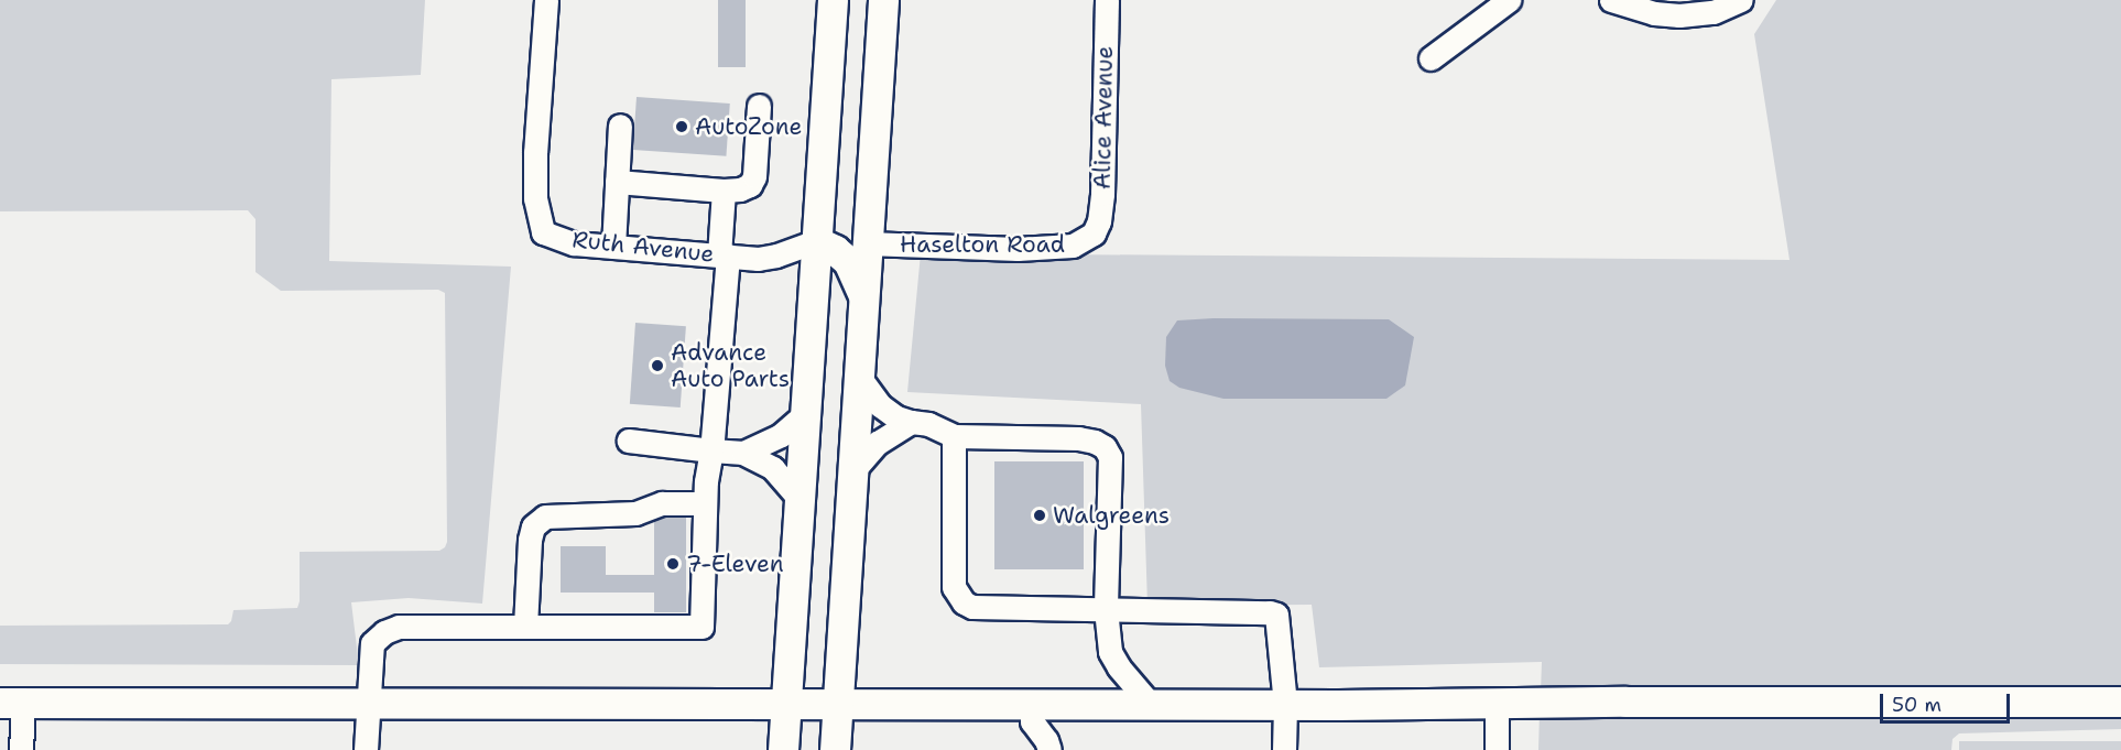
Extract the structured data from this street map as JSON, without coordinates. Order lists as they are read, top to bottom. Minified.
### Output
{"streets":{"street":["Alice Avenue","Haselton Road","Ruth Avenue"]},"crossings":[["Alice Avenue","Haselton Road"]],"places":["AutoZone","Advance Auto Parts","Walgreens","7-Eleven"],"scale_bar":"50 m"}
